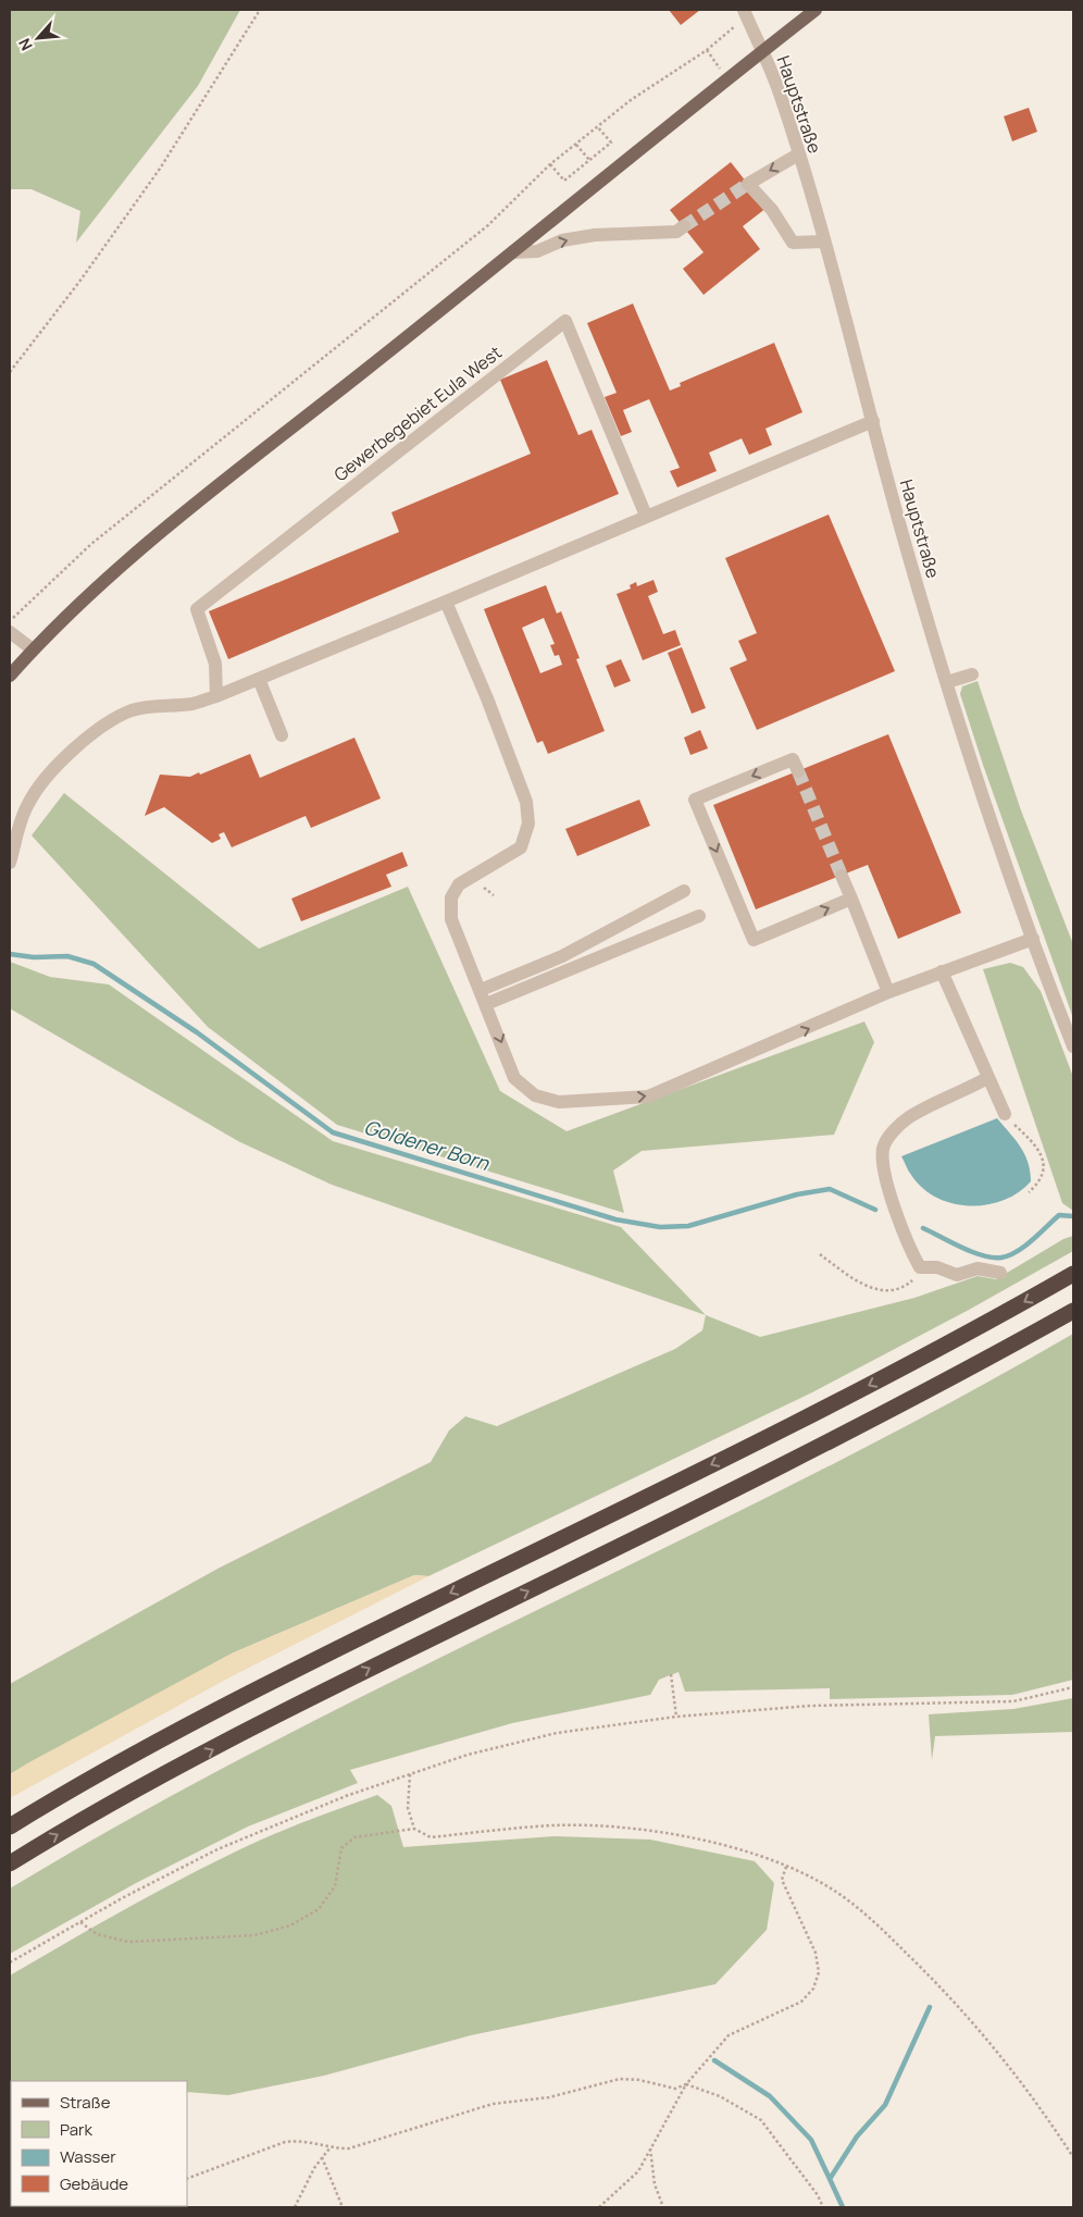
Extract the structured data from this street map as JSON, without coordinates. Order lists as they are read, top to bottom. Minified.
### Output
{"streets":{"street":["Hauptstraße","Gewerbegebiet Eula West"]},"water":["Goldener Born"],"legend":["Straße","Park","Wasser","Gebäude"],"north":"bottom left"}
